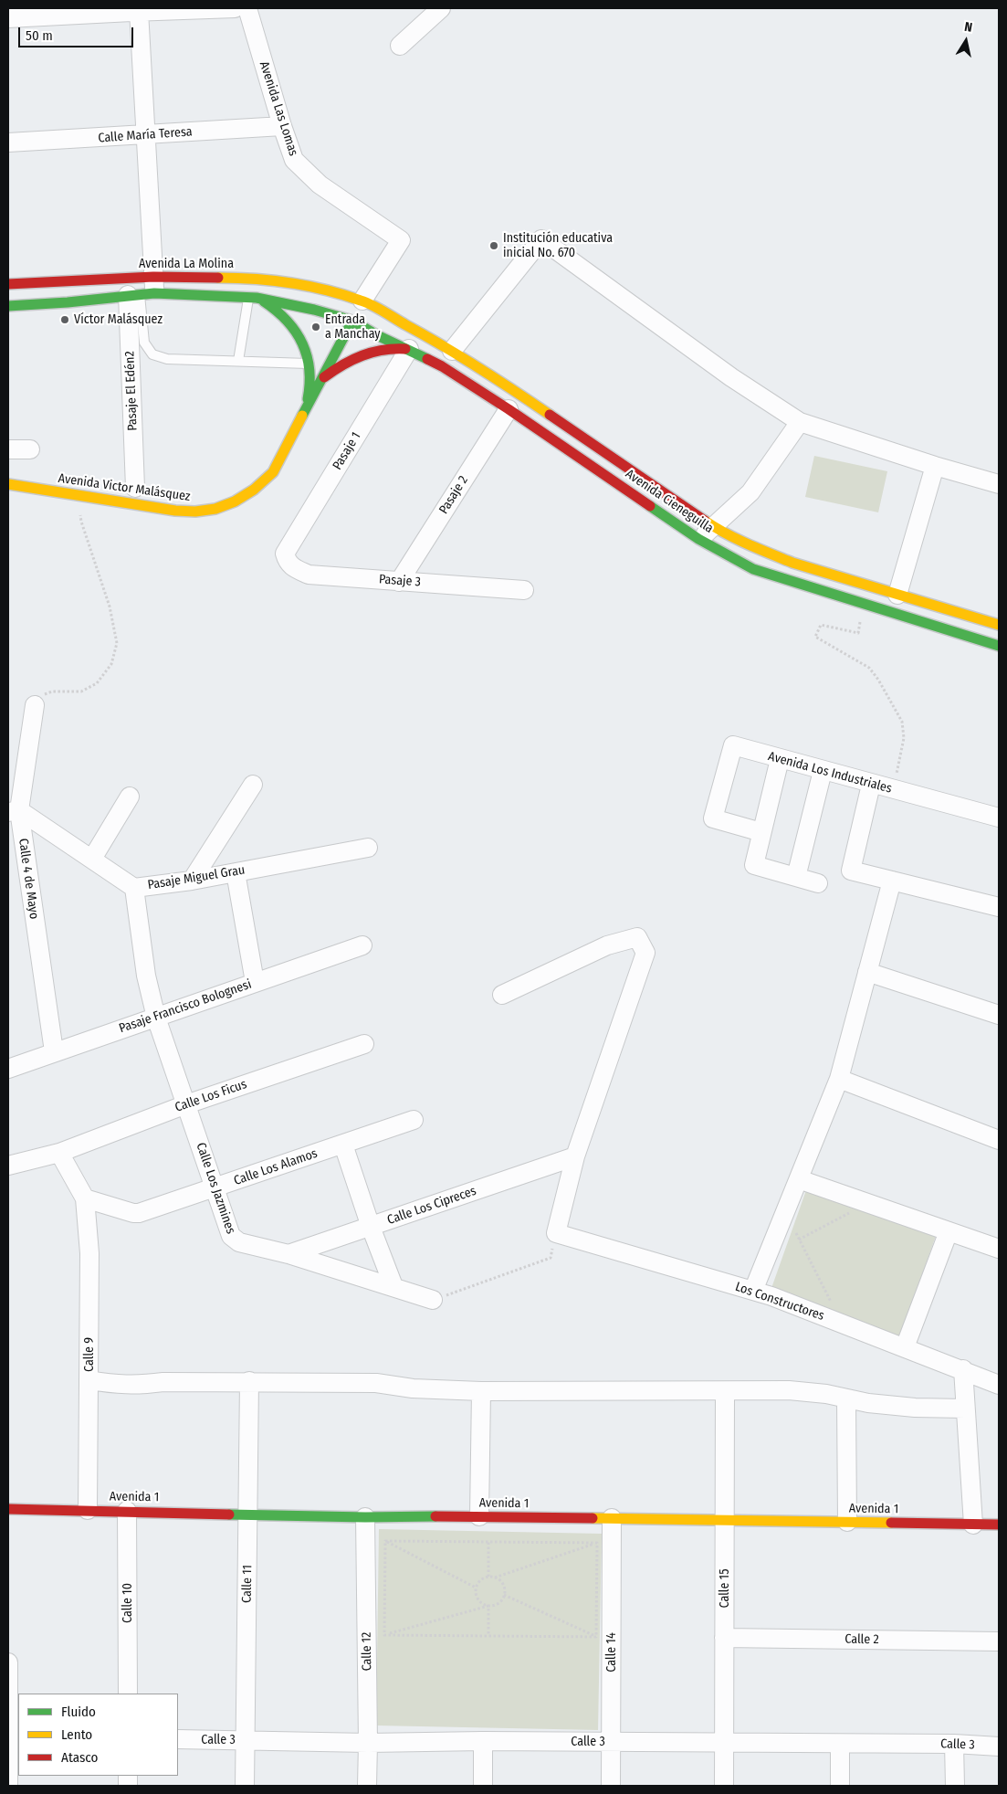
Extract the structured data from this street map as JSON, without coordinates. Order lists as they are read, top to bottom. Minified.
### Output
{"streets":{"main road":["Avenida La Molina","Avenida Victor Malásquez","Avenida Cieneguilla","Avenida 1"],"street":["Avenida Las Lomas","Calle María Teresa","Pasaje El Edén2","Pasaje 1","Pasaje 2","Pasaje 3","Avenida Los Industriales","Pasaje Miguel Grau","Calle 4 de Mayo","Pasaje Francisco Bolognesi","Calle Los Ficus","Calle Los Alamos","Calle Los Jazmines","Calle Los Cipreces","Los Constructores","Calle 9","Calle 11","Calle 15","Calle 10","Calle 2","Calle 12","Calle 14","Calle 3"]},"crossings":[["Avenida Las Lomas","Calle María Teresa"],["Avenida Las Lomas","Avenida La Molina"],["Avenida Las Lomas","Avenida Victor Malásquez"],["Avenida Las Lomas","Avenida Cieneguilla"],["Calle María Teresa","Pasaje El Edén2"],["Avenida La Molina","Pasaje El Edén2"],["Avenida La Molina","Avenida Victor Malásquez"],["Avenida La Molina","Avenida Cieneguilla"],["Pasaje 1","Avenida Cieneguilla"],["Pasaje 1","Pasaje 3"],["Avenida Victor Malásquez","Avenida Cieneguilla"],["Pasaje 2","Avenida Cieneguilla"],["Pasaje 2","Pasaje 3"],["Pasaje Miguel Grau","Calle 4 de Mayo"],["Pasaje Miguel Grau","Calle Los Jazmines"],["Calle 4 de Mayo","Pasaje Francisco Bolognesi"],["Pasaje Francisco Bolognesi","Calle Los Jazmines"],["Calle Los Ficus","Calle Los Jazmines"],["Calle Los Alamos","Calle Los Jazmines"],["Calle Los Alamos","Calle 9"],["Calle Los Jazmines","Calle Los Cipreces"],["Calle 9","Avenida 1"],["Avenida 1","Calle 11"],["Avenida 1","Calle 15"],["Avenida 1","Calle 10"],["Avenida 1","Calle 12"],["Avenida 1","Calle 14"],["Calle 11","Calle 3"],["Calle 15","Calle 2"],["Calle 15","Calle 3"],["Calle 12","Calle 3"],["Calle 14","Calle 3"]],"places":["Institución educativa inicial No. 670","Víctor Malásquez","Entrada a Manchay"],"legend":["Fluido","Lento","Atasco"],"scale_bar":"50 m","north":"top"}
